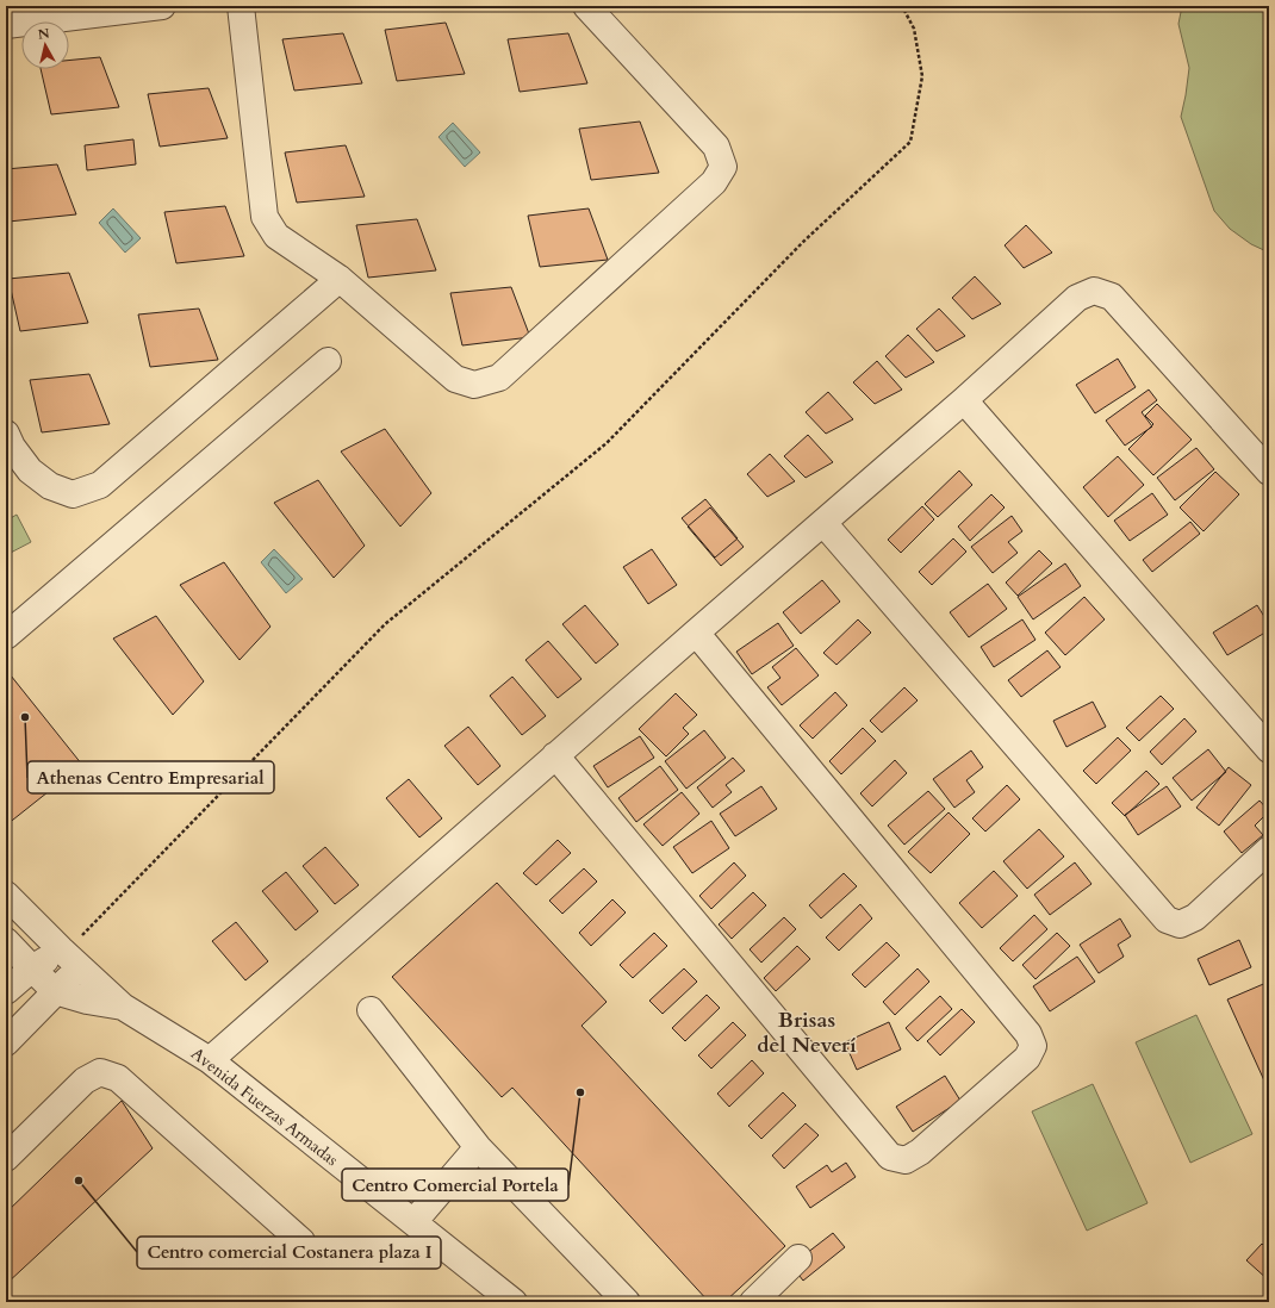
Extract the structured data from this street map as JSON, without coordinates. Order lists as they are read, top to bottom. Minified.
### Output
{"streets":{"street":["Avenida Fuerzas Armadas"]},"districts":["Brisas del Neverí"],"places":["Athenas Centro Empresarial","Centro Comercial Portela","Centro comercial Costanera plaza I"],"north":"top"}
